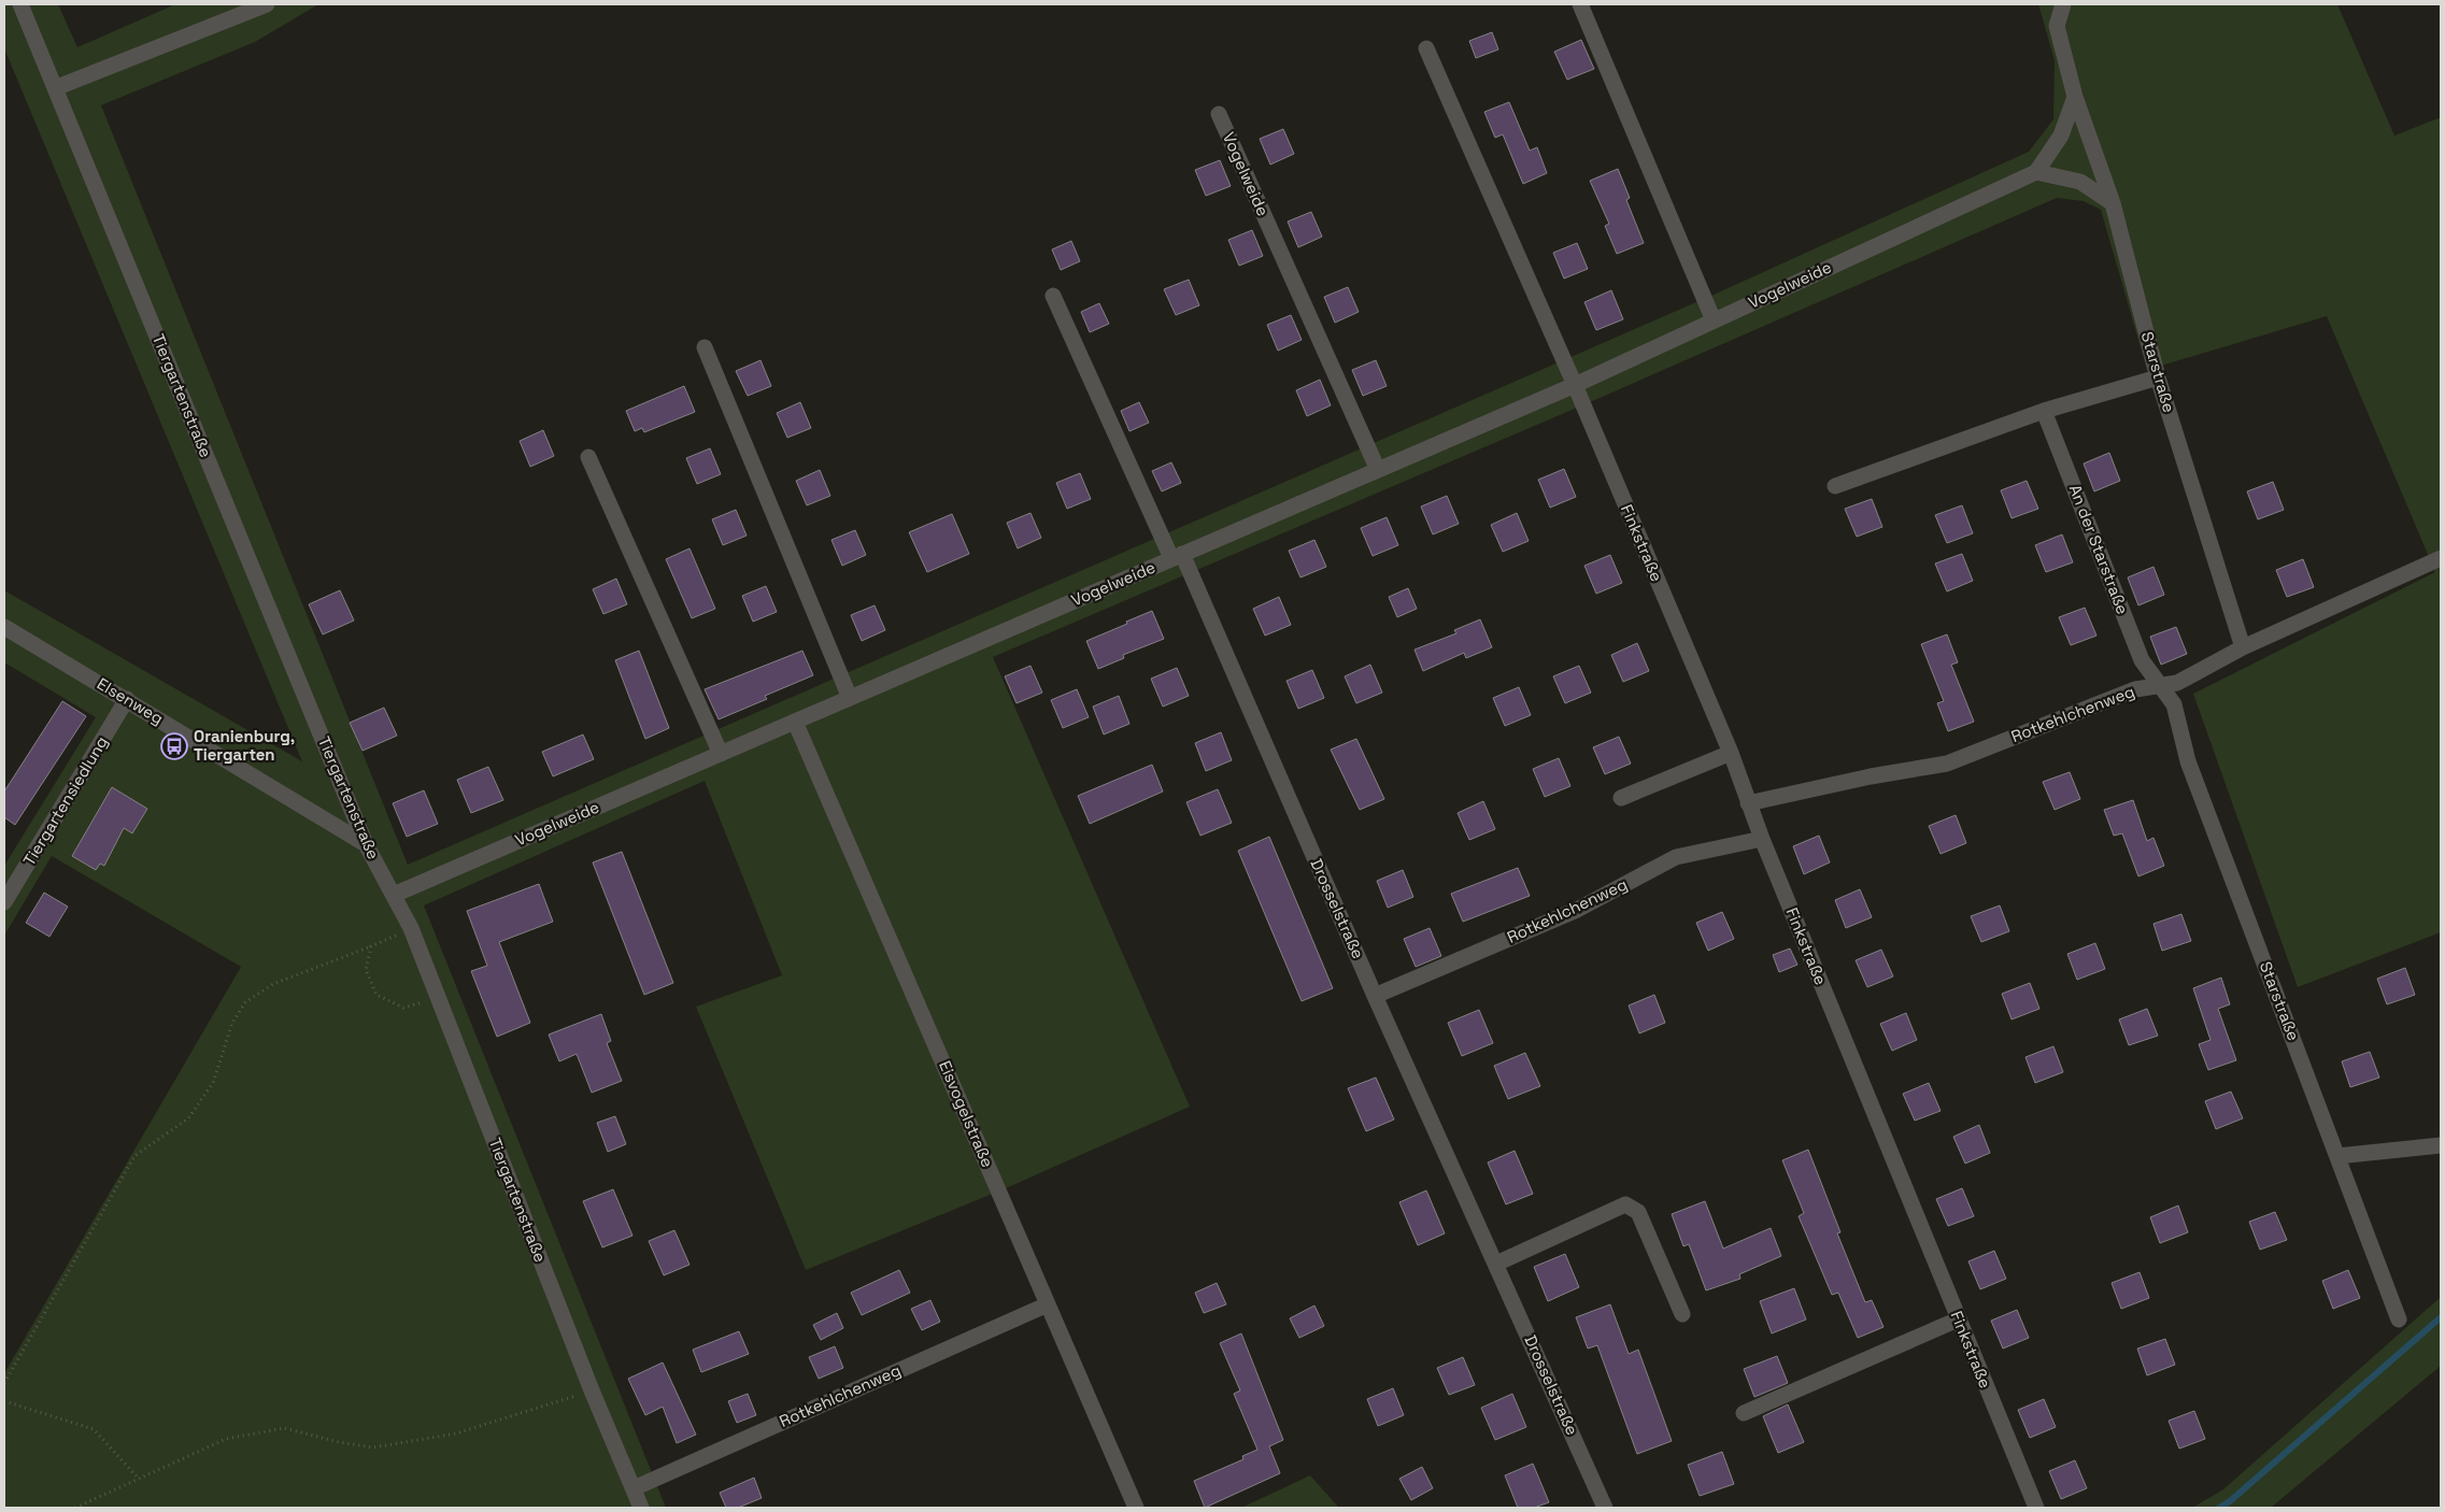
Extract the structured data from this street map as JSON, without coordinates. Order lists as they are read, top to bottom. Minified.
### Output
{"streets":{"street":["Vogelweide","Starstraße","Tiergartenstraße","Finkstraße","An der Starstraße","Elsenweg","Rotkehlchenweg","Tiergartensiedlung","Drosselstraße","Eisvogelstraße"]},"crossings":[["Vogelweide","Tiergartenstraße"],["Vogelweide","Finkstraße"],["Vogelweide","Drosselstraße"],["Vogelweide","Eisvogelstraße"],["Starstraße","An der Starstraße"],["Starstraße","Rotkehlchenweg"],["Tiergartenstraße","Elsenweg"],["Tiergartenstraße","Rotkehlchenweg"],["Finkstraße","Rotkehlchenweg"],["An der Starstraße","Rotkehlchenweg"],["Elsenweg","Tiergartensiedlung"],["Rotkehlchenweg","Drosselstraße"],["Rotkehlchenweg","Eisvogelstraße"]],"places":{"bus stop":["Oranienburg, Tiergarten"]}}
